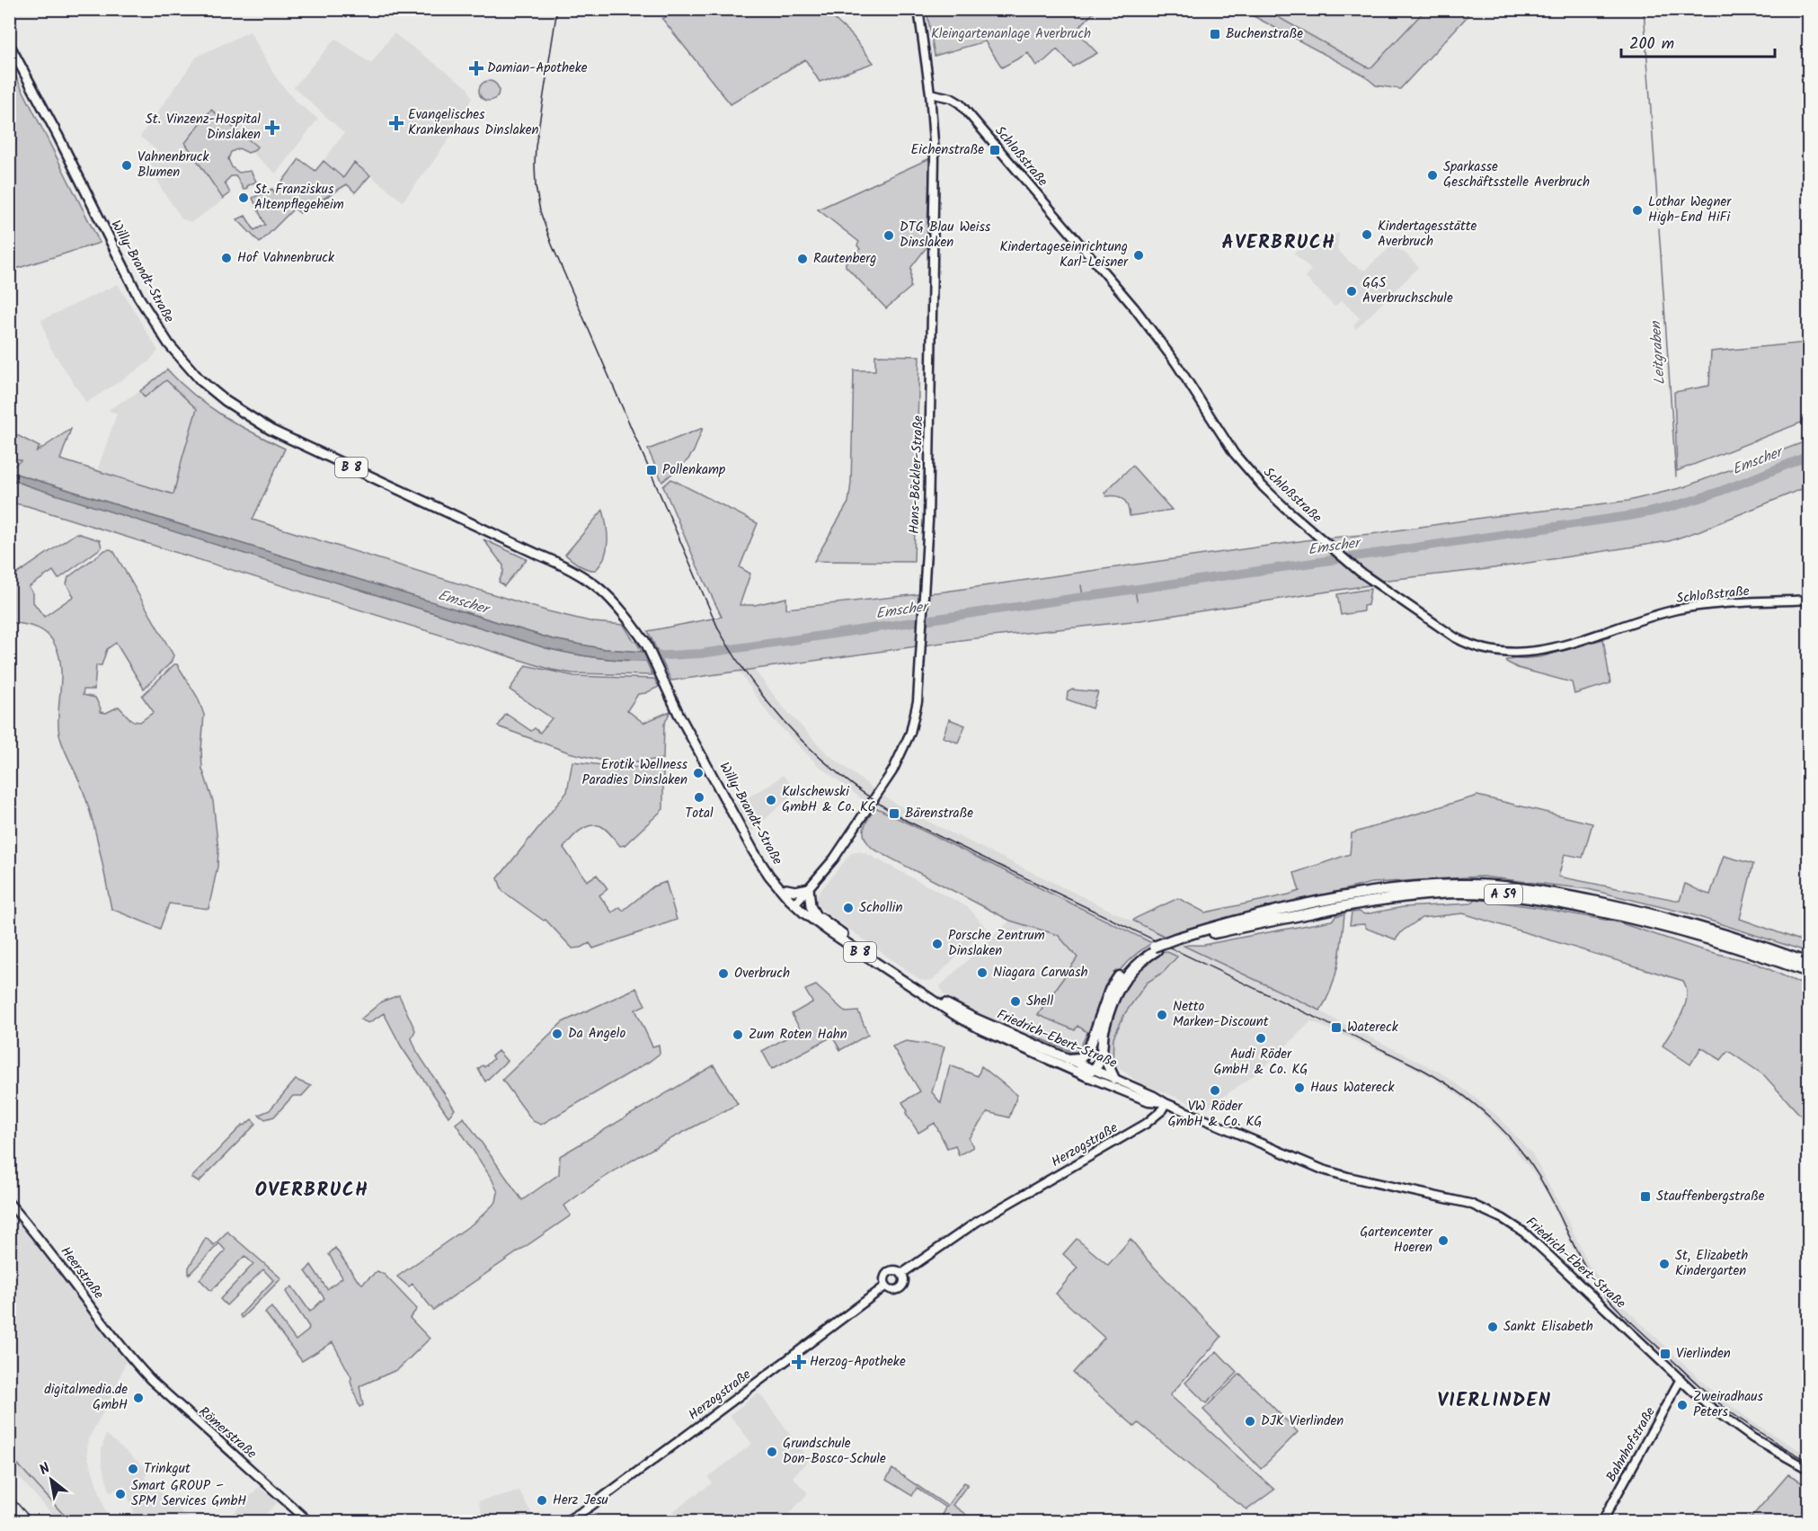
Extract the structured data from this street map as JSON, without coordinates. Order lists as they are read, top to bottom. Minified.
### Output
{"streets":{"highway":["A 59"],"main road":["Schloßstraße","Willy-Brandt-Straße","B 8","Hans-Böckler-Straße","Friedrich-Ebert-Straße","Herzogstraße","Heerstraße","Römerstraße","Bahnhofstraße"]},"crossings":[["Schloßstraße","Hans-Böckler-Straße"],["Willy-Brandt-Straße","B 8"],["Willy-Brandt-Straße","Hans-Böckler-Straße"],["Willy-Brandt-Straße","Friedrich-Ebert-Straße"],["Friedrich-Ebert-Straße","Herzogstraße"],["Friedrich-Ebert-Straße","Bahnhofstraße"],["Heerstraße","Römerstraße"]],"districts":["AVERBRUCH","OVERBRUCH","VIERLINDEN"],"water":["Leitgraben","Emscher"],"parks":["Kleingartenanlage Averbruch"],"places":{"transit":["Buchenstraße","Eichenstraße","Pollenkamp","Bärenstraße","Watereck","Stauffenbergstraße","Vierlinden"],"health":["Damian-Apotheke","Evangelisches Krankenhaus Dinslaken","St. Vinzenz-Hospital Dinslaken","Herzog-Apotheke"],"other":["Vahnenbruck Blumen","Sparkasse Geschäftsstelle Averbruch","St. Franziskus Altenpflegeheim","Lothar Wegner High-End HiFi","Kindertagesstätte Averbruch","DTG Blau Weiss Dinslaken","Kindertageseinrichtung Karl-Leisner","Hof Vahnenbruck","Rautenberg","GGS Averbruchschule","Erotik Wellness Paradies Dinslaken","Total","Kulschewski GmbH & Co. KG","Schollin","Porsche Zentrum Dinslaken","Niagara Carwash","Overbruch","Shell","Netto Marken-Discount","Da Angelo","Zum Roten Hahn","Audi Röder GmbH & Co. KG","Haus Watereck","VW Röder GmbH & Co. KG","Gartencenter Hoeren","St, Elizabeth Kindergarten","Sankt Elisabeth","digitalmedia.de GmbH","Zweiradhaus Peters","DJK Vierlinden","Grundschule Don-Bosco-Schule","Trinkgut","Smart GROUP – SPM Services GmbH","Herz Jesu"]},"scale_bar":"200 m","north":"top left"}
